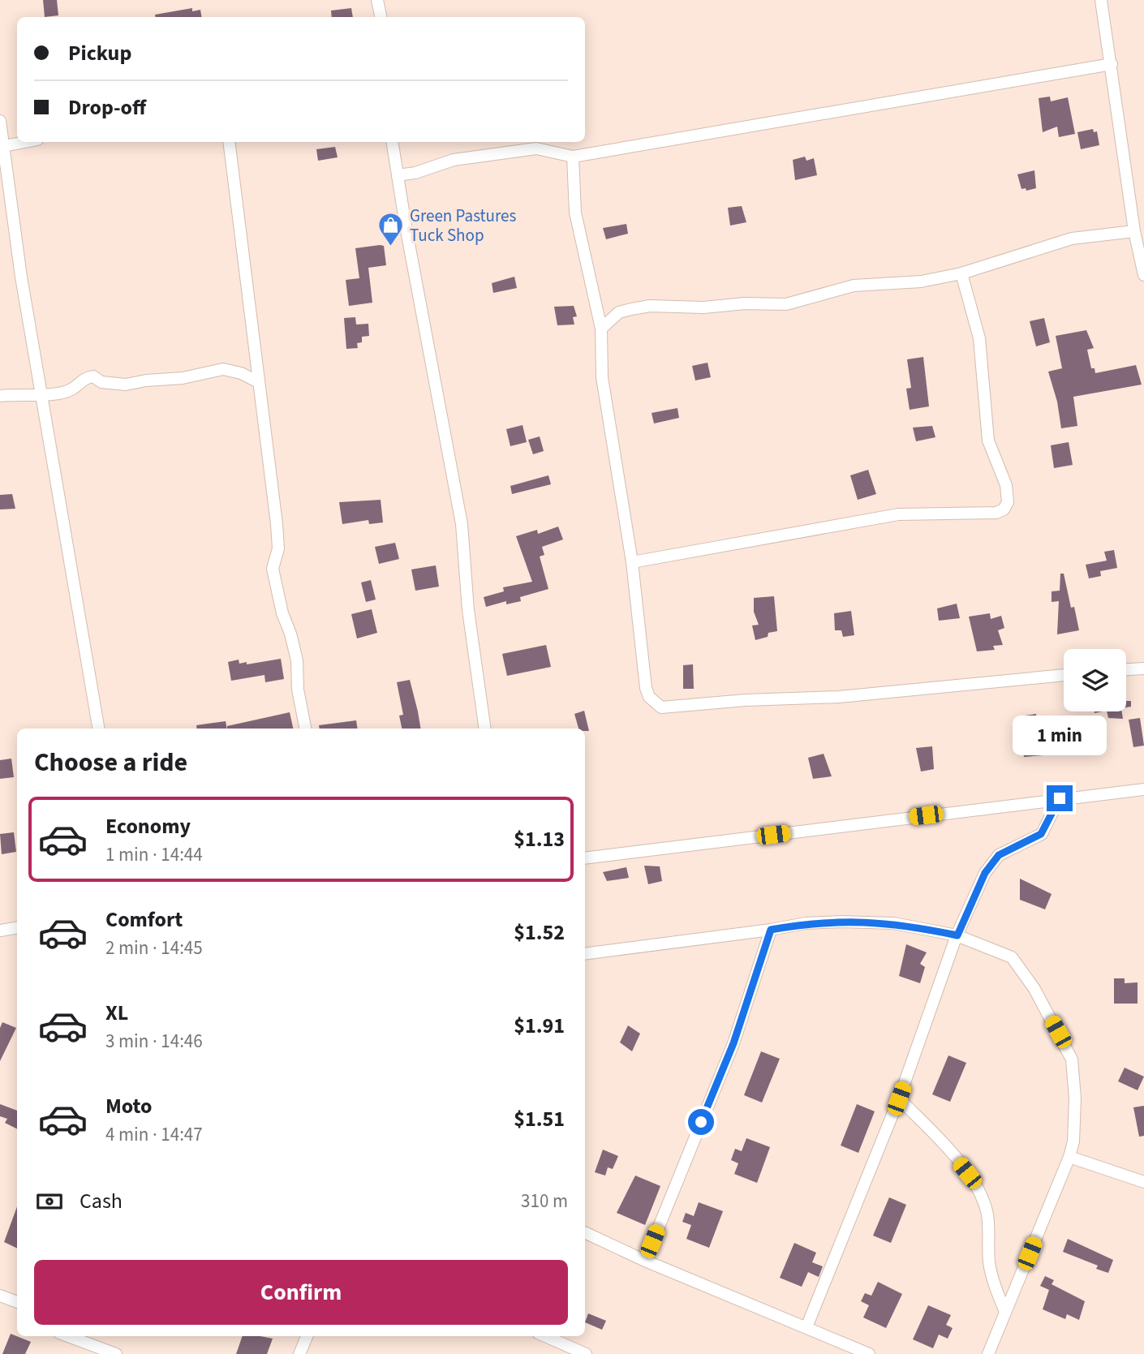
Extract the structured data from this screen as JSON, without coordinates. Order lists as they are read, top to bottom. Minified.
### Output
{"places":{"shop":["Green Pastures Tuck Shop"]},"page":{"banner":["Pickup","Drop-off"],"bubble":"1 min","heading":"Choose a ride","list":[{"name":"Economy","note":"1 min · 14:44","value":"$1.13"},{"name":"Comfort","note":"2 min · 14:45","value":"$1.52"},{"name":"XL","note":"3 min · 14:46","value":"$1.91"},{"name":"Moto","note":"4 min · 14:47","value":"$1.51"}],"pay":["Cash","310 m"],"buttons":"Confirm"}}
